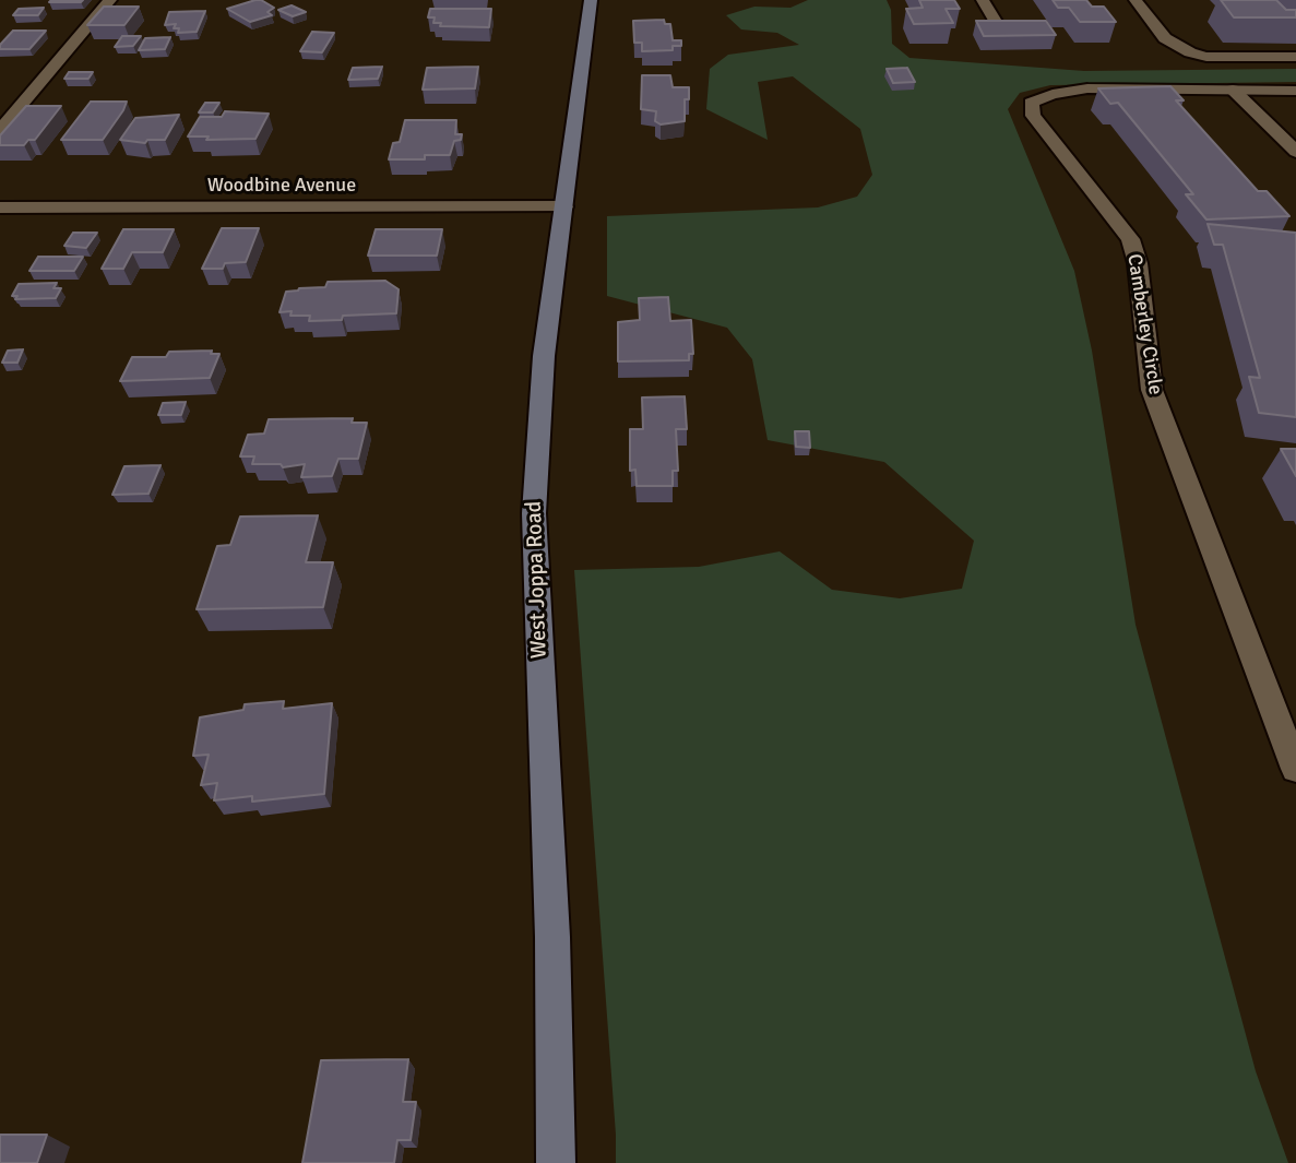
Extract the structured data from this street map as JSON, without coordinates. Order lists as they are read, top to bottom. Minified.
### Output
{"streets":{"street":["Woodbine Avenue","Camberley Circle","West Joppa Road"]},"crossings":[["Woodbine Avenue","West Joppa Road"]]}
